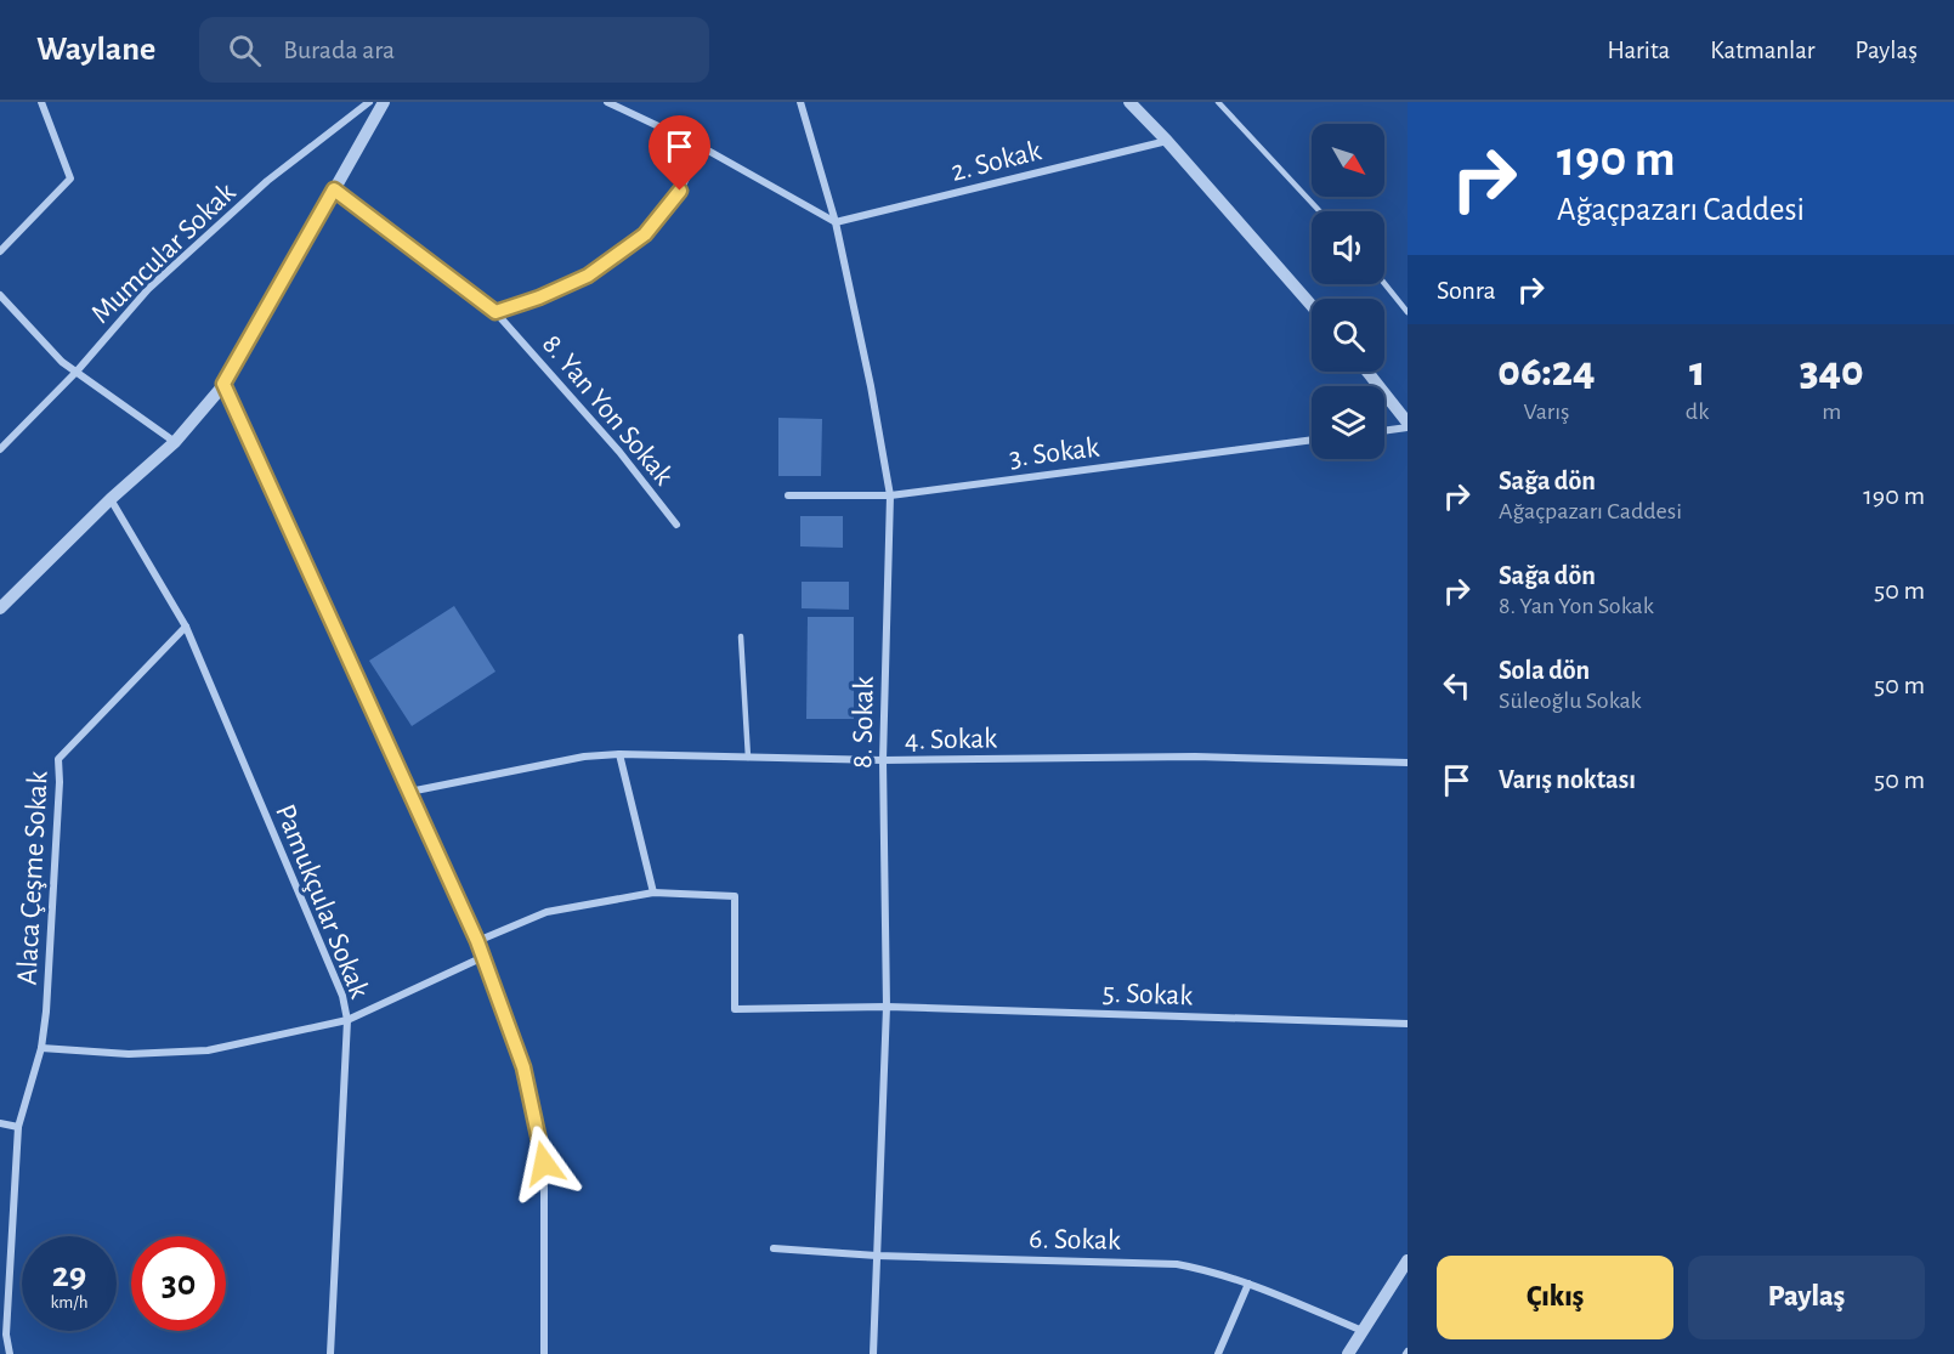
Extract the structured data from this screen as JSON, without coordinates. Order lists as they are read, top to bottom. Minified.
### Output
{"streets":{"street":["2. Sokak","Mumcular Sokak","8. Yan Yon Sokak","3. Sokak","8. Sokak","4. Sokak","Alaca Çeşme Sokak","Pamukçular Sokak","5. Sokak","6. Sokak"]},"crossings":[["2. Sokak","8. Sokak"],["3. Sokak","8. Sokak"],["8. Sokak","4. Sokak"],["8. Sokak","5. Sokak"],["8. Sokak","6. Sokak"],["Alaca Çeşme Sokak","Pamukçular Sokak"]],"north":"bottom right","page":{"header":"Waylane","search":"Burada ara","nav":["Harita","Katmanlar","Paylaş"],"turn":["190 m","Ağaçpazarı Caddesi"],"then":"Sonra","eta":["06:24","Varış","1","dk","340","m"],"list":[{"name":"Sağa dön","note":"Ağaçpazarı Caddesi","value":"190 m"},{"name":"Sağa dön","note":"8. Yan Yon Sokak","value":"50 m"},{"name":"Sola dön","note":"Süleoğlu Sokak","value":"50 m"},{"name":"Varış noktası","value":"50 m"}],"speed":"29 km/h","limit":"30","buttons":["Çıkış","Paylaş"]}}
